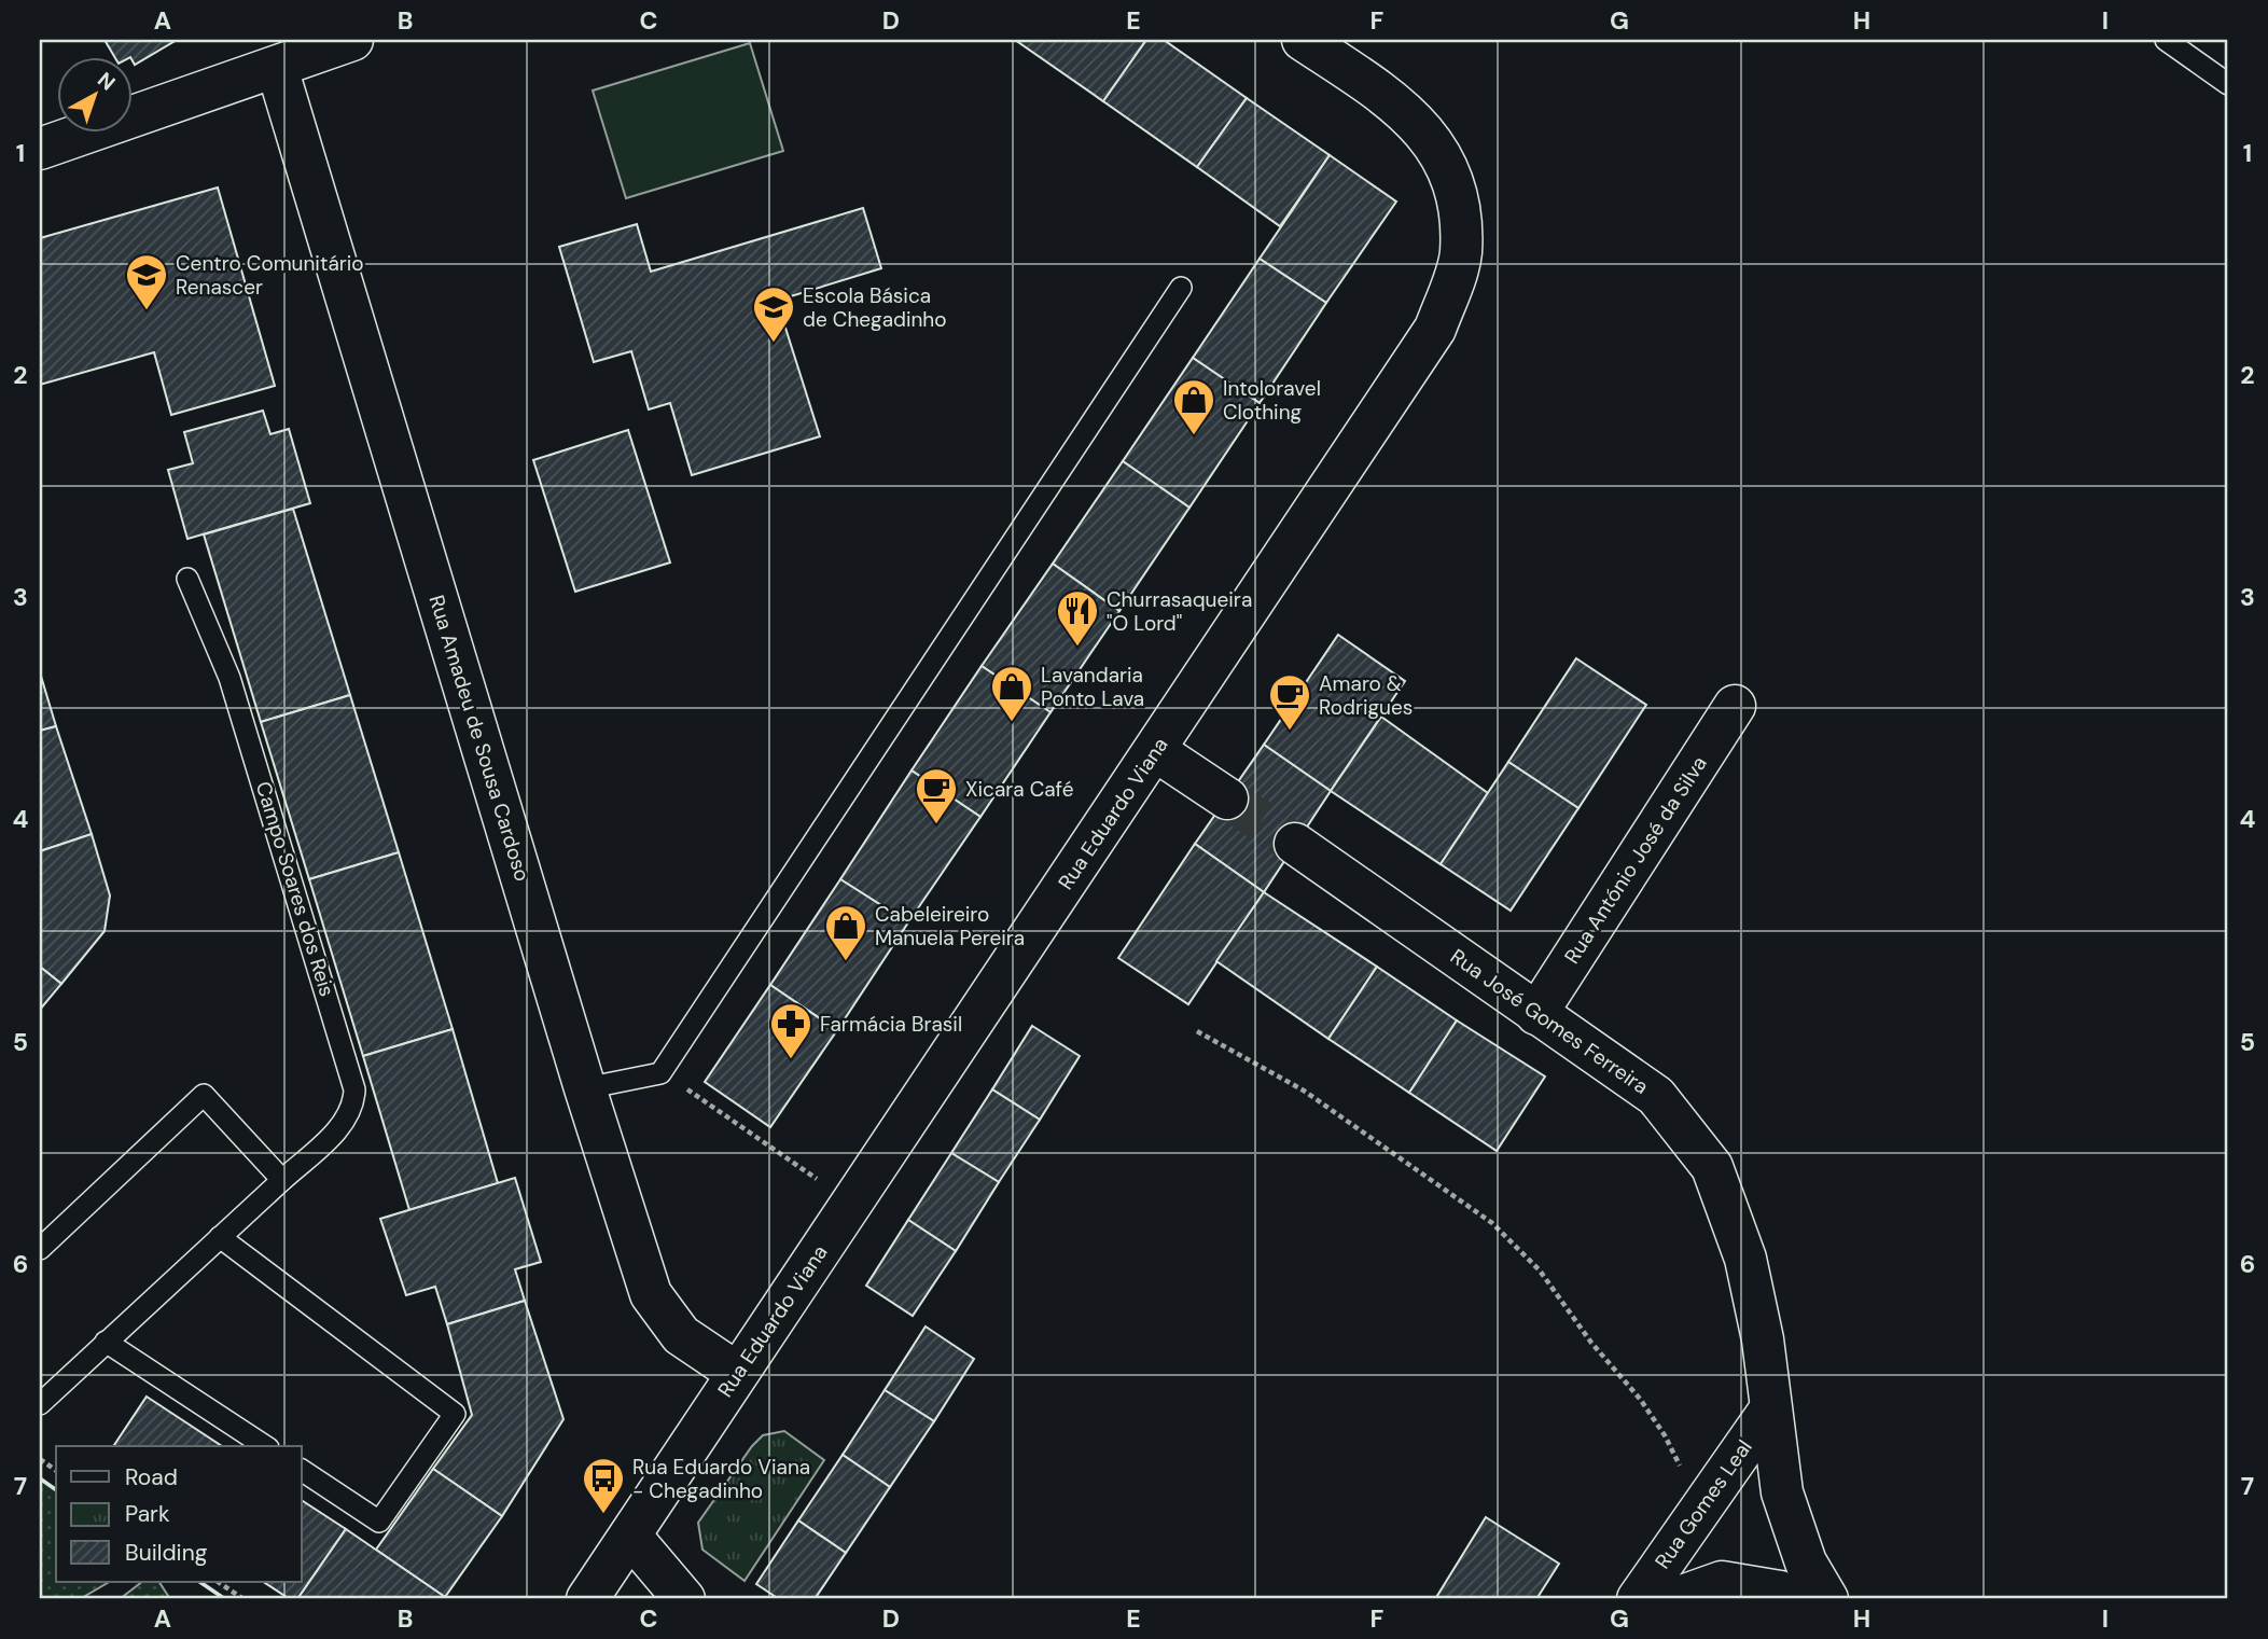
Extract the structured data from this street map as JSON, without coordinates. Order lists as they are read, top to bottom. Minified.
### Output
{"streets":{"street":["Rua Amadeu de Sousa Cardoso","Rua Eduardo Viana","Rua António José da Silva","Rua José Gomes Ferreira","Rua Gomes Leal"],"lane":["Campo Soares dos Reis"]},"crossings":[["Rua Amadeu de Sousa Cardoso","Rua Eduardo Viana"],["Rua António José da Silva","Rua José Gomes Ferreira"],["Rua José Gomes Ferreira","Rua Gomes Leal"]],"places":{"school or university":["Centro Comunitário Renascer","Escola Básica de Chegadinho"],"shop":["Intoloravel Clothing","Lavandaria Ponto Lava","Cabeleireiro Manuela Pereira"],"restaurant":["Churrasaqueira \"O Lord\""],"cafe":["Amaro & Rodrigues","Xicara Café"],"pharmacy":["Farmácia Brasil"],"bus stop":["Rua Eduardo Viana - Chegadinho"]},"legend":["Road","Park","Building"],"north":"top right","grid":{"columns":["A","B","C","D","E","F","G","H","I"],"rows":["1","2","3","4","5","6","7"]}}
